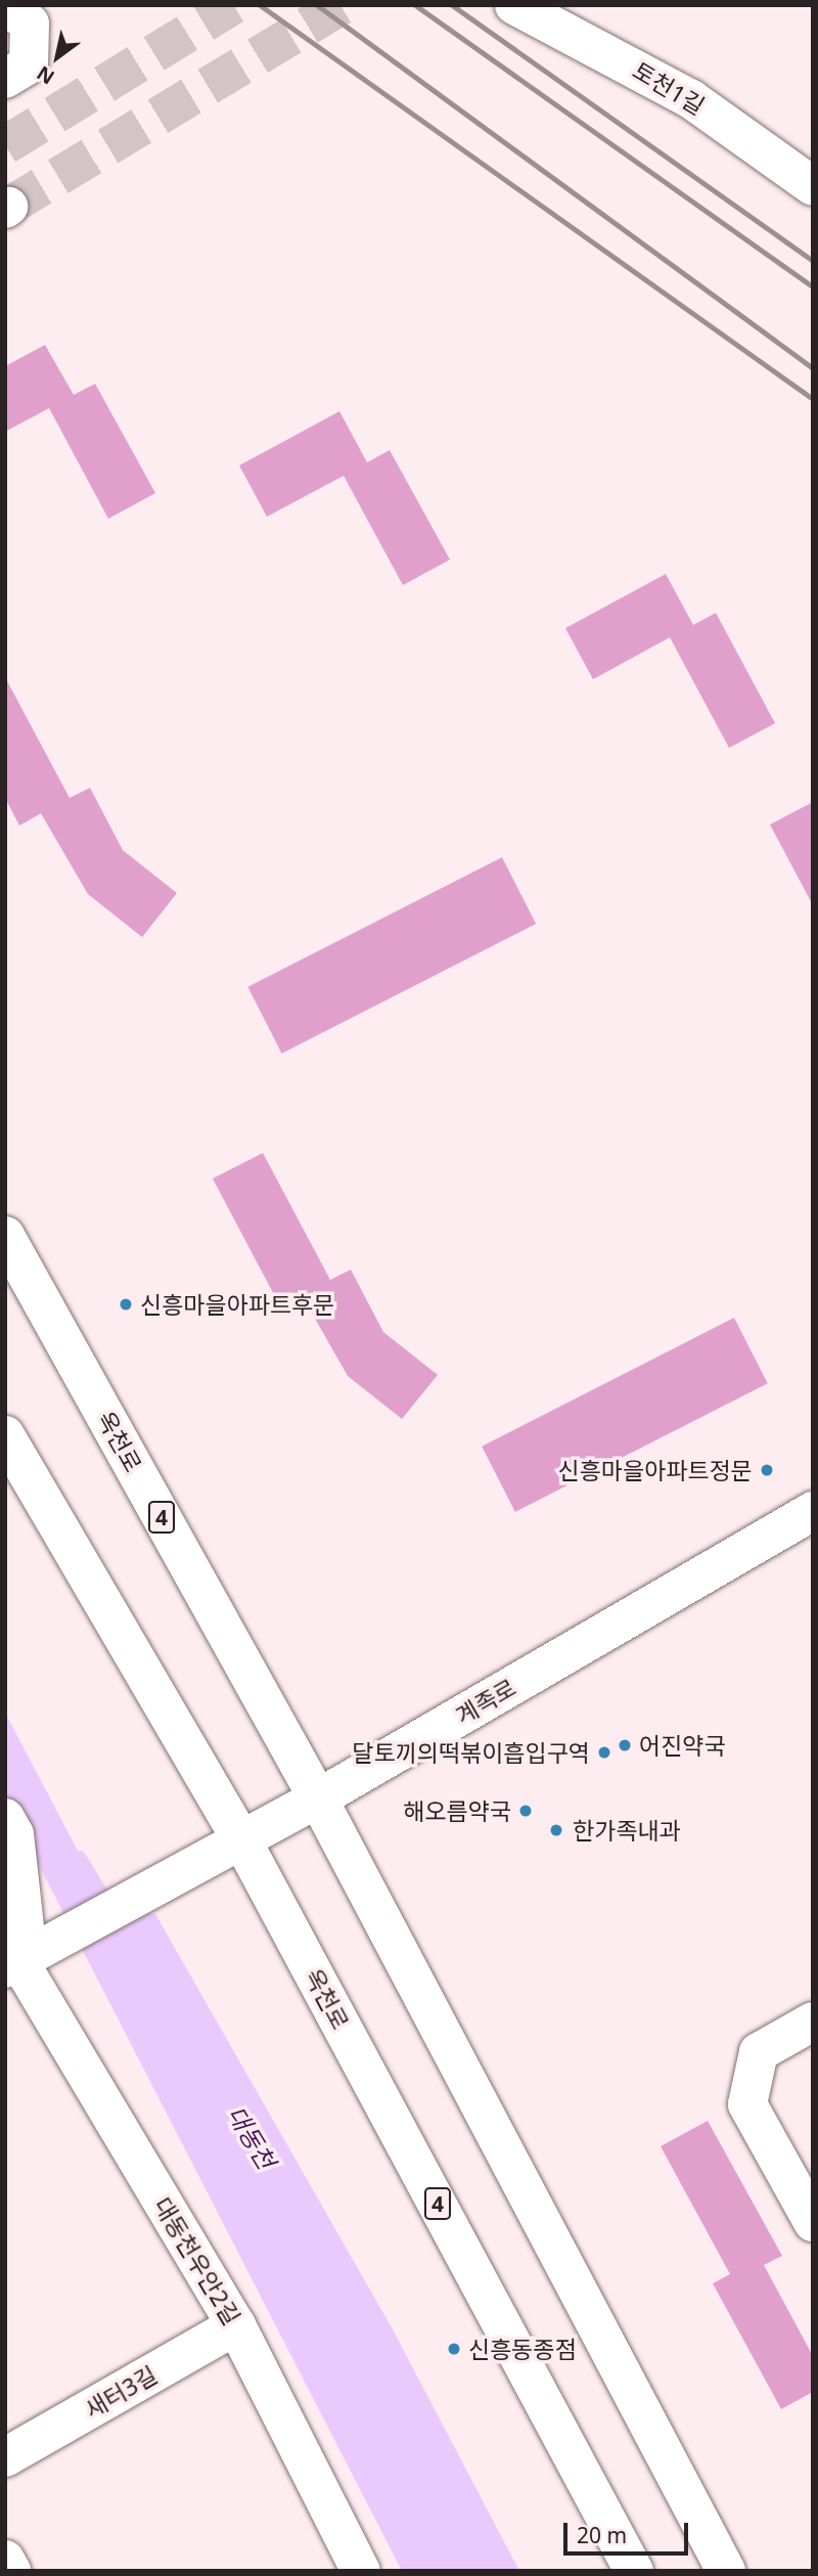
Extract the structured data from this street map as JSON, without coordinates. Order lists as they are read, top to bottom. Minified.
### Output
{"streets":{"main road":["토천1길","옥천로","4","계족로","대동천우안2길","새터3길"]},"crossings":[["옥천로","계족로"],["계족로","대동천우안2길"],["대동천우안2길","새터3길"]],"water":["대동천"],"places":["신흥마을아파트후문","신흥마을아파트정문","어진약국","달토끼의떡볶이흡입구역","해오름약국","한가족내과","신흥동종점"],"scale_bar":"20 m","north":"bottom left"}
